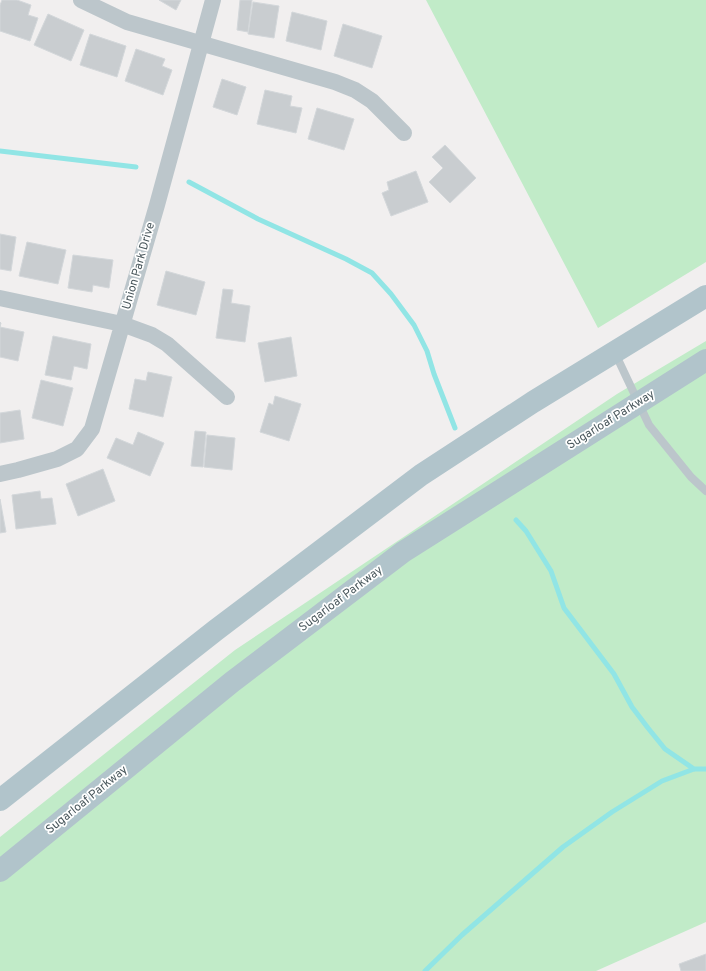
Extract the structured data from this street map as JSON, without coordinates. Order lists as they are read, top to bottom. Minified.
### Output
{"streets":{"main road":["Sugarloaf Parkway"],"street":["Union Park Drive"]}}
